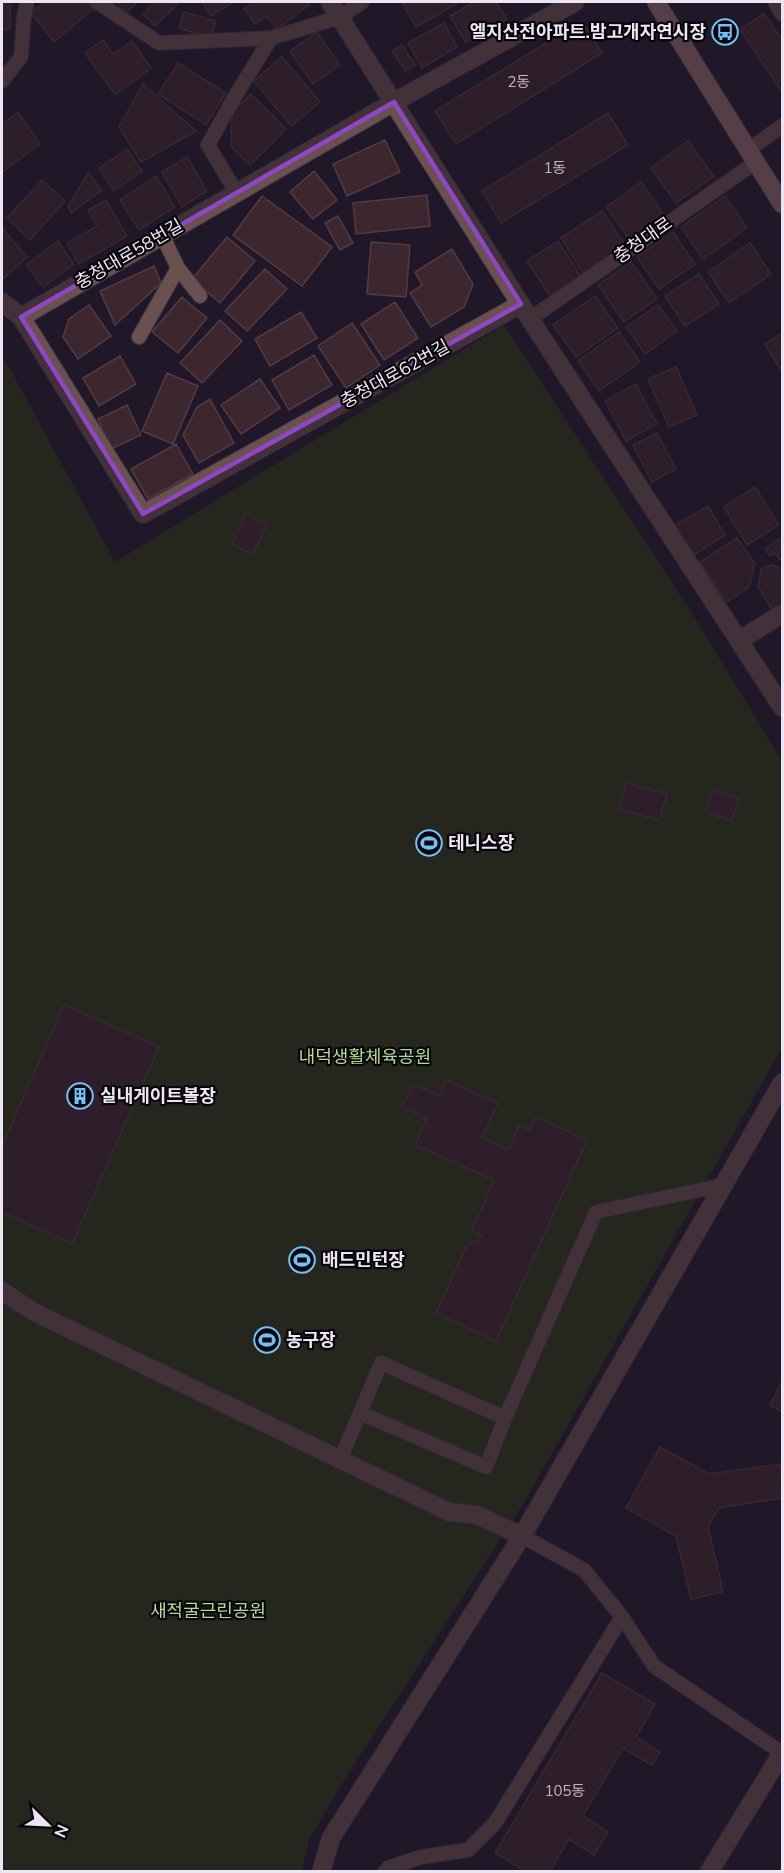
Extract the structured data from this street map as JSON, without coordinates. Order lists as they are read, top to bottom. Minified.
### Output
{"streets":{"street":["충청대로58번길","충청대로62번길"],"lane":["충청대로"]},"crossings":[["충청대로","충청대로62번길"],["충청대로58번길","충청대로62번길"]],"parks":["내덕생활체육공원","새적굴근린공원"],"places":{"bus stop":["엘지산전아파트.밤고개자연시장"],"sports":["테니스장","배드민턴장","농구장"],"building":["실내게이트볼장"]},"house_numbers":["2동","1동","105동"],"north":"bottom right"}
